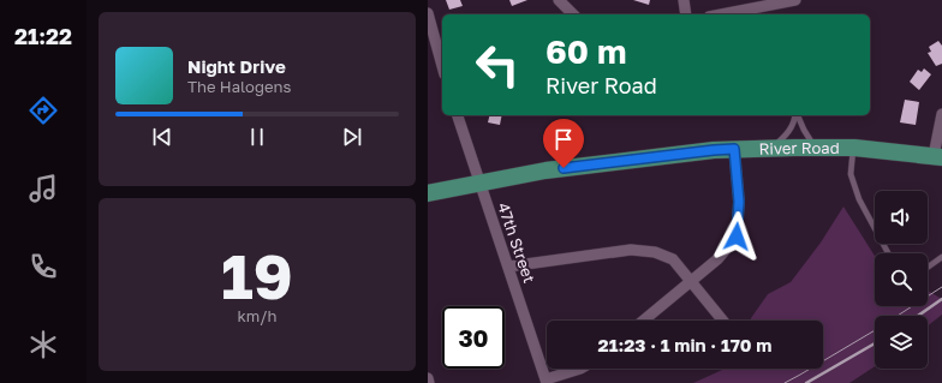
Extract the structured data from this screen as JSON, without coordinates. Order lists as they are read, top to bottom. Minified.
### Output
{"streets":{"main road":["River Road"],"street":["47th Street"]},"crossings":[["River Road","47th Street"]],"page":{"tabs":"21:22","turn":["60 m","River Road"],"song":["Night Drive","The Halogens"],"tile":["19","km/h"],"limit":"30","trip":"21:23 · 1 min · 170 m"}}
